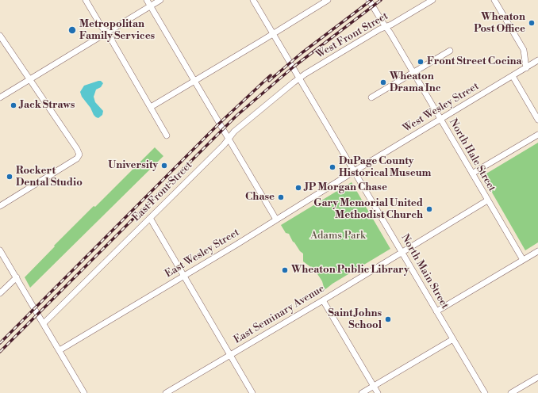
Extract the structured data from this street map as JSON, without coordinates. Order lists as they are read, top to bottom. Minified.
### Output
{"streets":{"street":["West Front Street","West Wesley Street","North Hale Street","East Front Street","East Wesley Street","North Main Street","East Seminary Avenue"]},"crossings":[["West Front Street","North Hale Street"],["West Front Street","East Front Street"],["West Front Street","North Main Street"],["West Wesley Street","North Hale Street"],["West Wesley Street","East Wesley Street"],["West Wesley Street","North Main Street"],["North Hale Street","East Seminary Avenue"],["East Front Street","North Main Street"],["East Wesley Street","North Main Street"],["North Main Street","East Seminary Avenue"]],"parks":["Adams Park"],"places":["Wheaton Post Office","Metropolitan Family Services","Front Street Cocina","Wheaton Drama Inc","Jack Straws","University","DuPage County Historical Museum","Rockert Dental Studio","JP Morgan Chase","Chase","Gary Memorial United Methodist Church","Wheaton Public Library","Saint Johns School"]}
